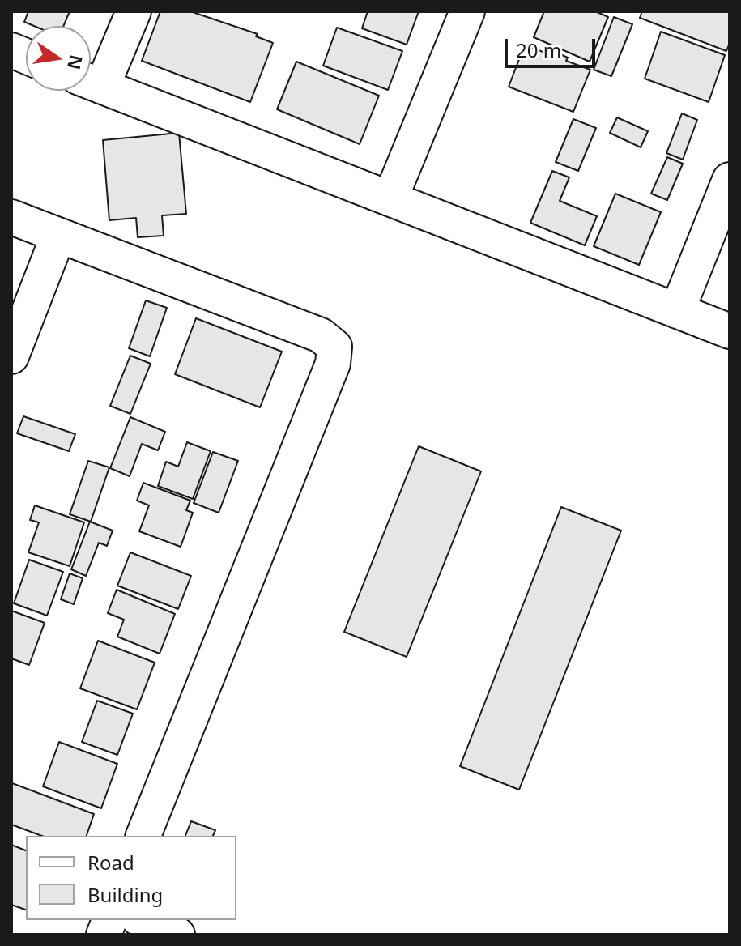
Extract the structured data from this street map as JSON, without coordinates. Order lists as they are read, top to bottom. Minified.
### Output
{"legend":["Road","Building"],"scale_bar":"20 m","north":"right"}
